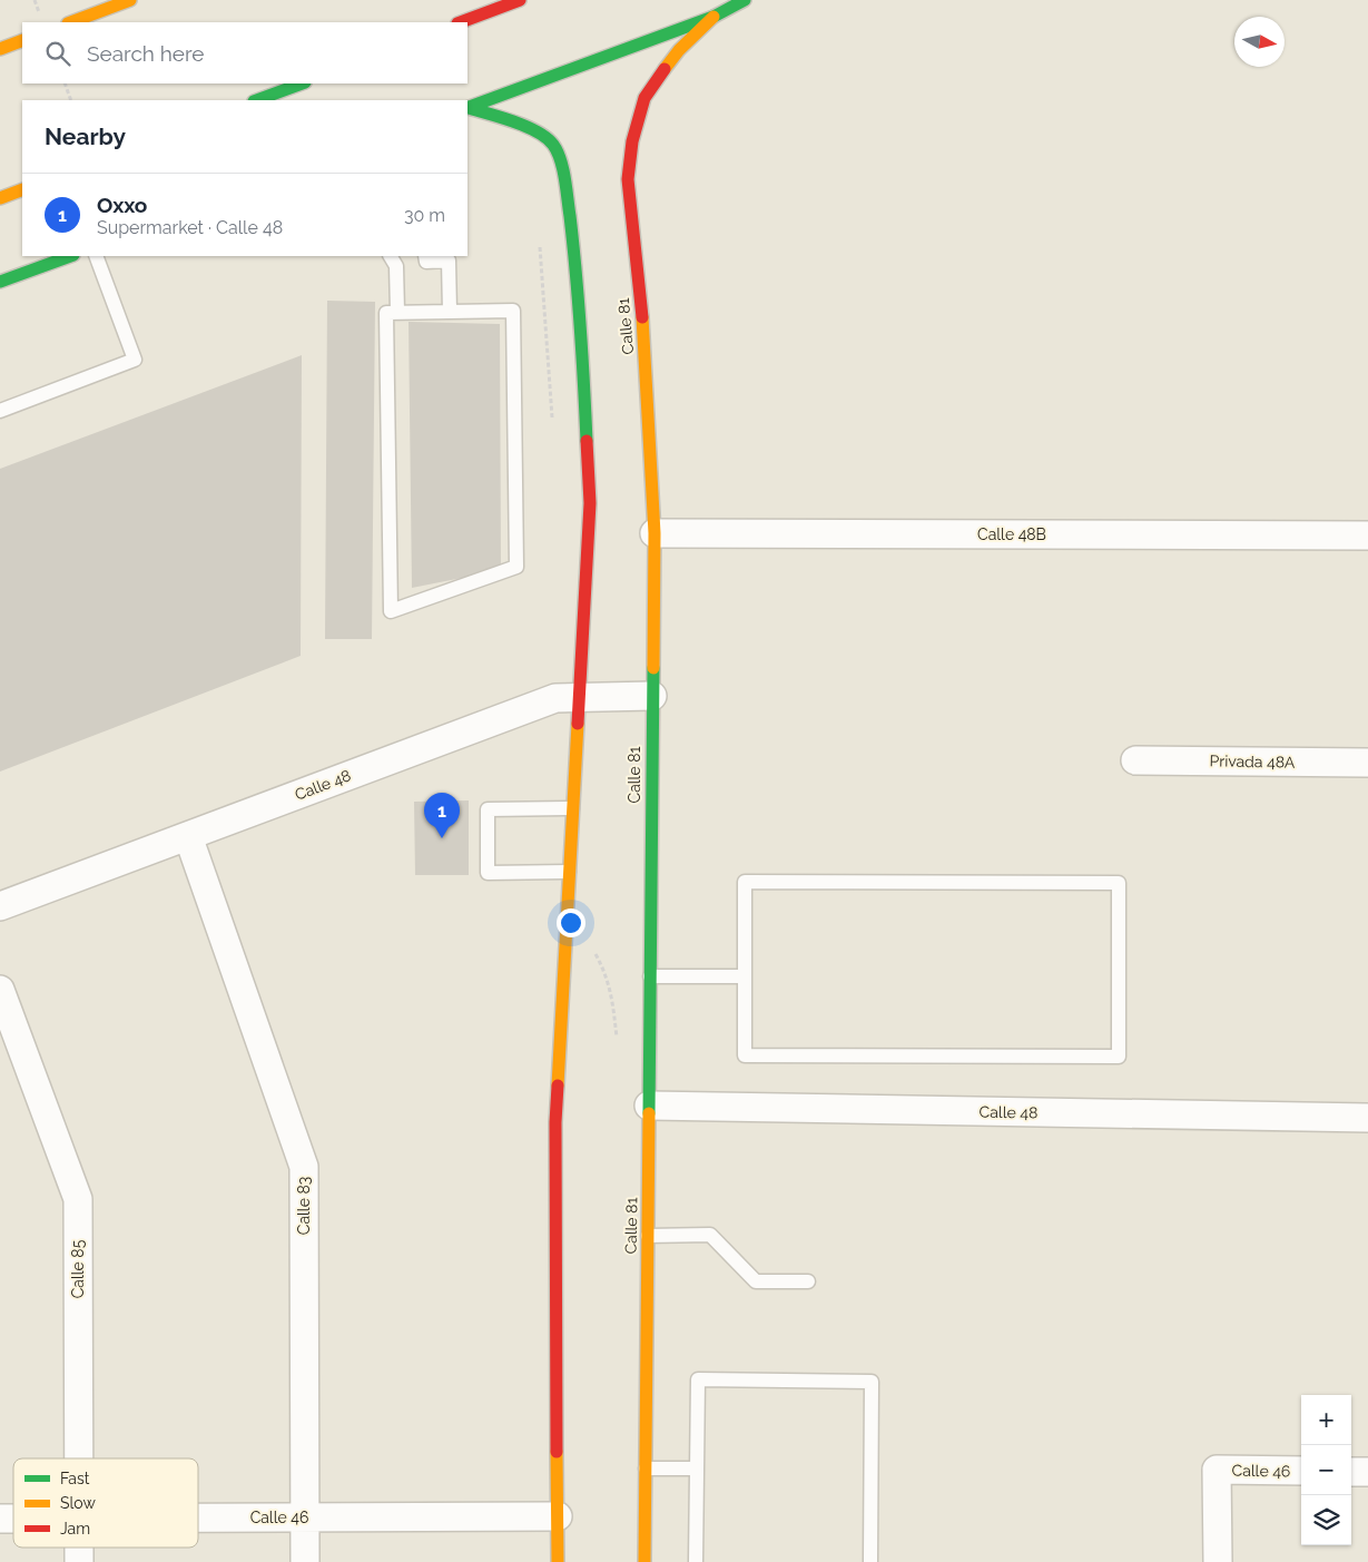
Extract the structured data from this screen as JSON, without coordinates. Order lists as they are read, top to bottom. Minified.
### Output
{"streets":{"main road":["Calle 81"],"street":["Calle 48B","Privada 48A","Calle 48","Calle 83","Calle 85","Calle 46"]},"crossings":[["Calle 81","Calle 48B"],["Calle 81","Calle 48"],["Calle 48","Calle 83"],["Calle 83","Calle 46"]],"legend":["Fast","Slow","Jam"],"north":"right","page":{"search":"Search here","heading":"Nearby","list":[{"mark":"1","name":"Oxxo","note":"Supermarket · Calle 48","value":"30 m"}],"pins":"1","map_buttons":["+","−"]}}
